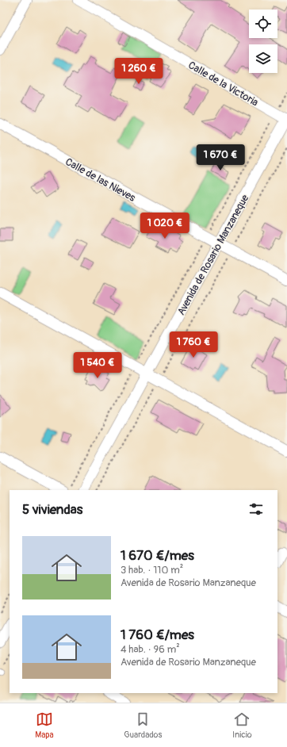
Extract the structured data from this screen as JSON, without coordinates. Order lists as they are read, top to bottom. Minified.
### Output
{"streets":{"street":["Calle de la Victoria","Calle de las Nieves","Avenida de Rosario Manzaneque"]},"crossings":[["Calle de la Victoria","Avenida de Rosario Manzaneque"],["Calle de las Nieves","Avenida de Rosario Manzaneque"]],"page":{"price":["1 260 €","1 670 €","1 020 €","1 760 €","1 540 €"],"heading":"5 viviendas","list":[{"name":"1 670 €/mes","note":"3 hab. · 110 m² · Avenida de Rosario Manzaneque"},{"name":"1 760 €/mes","note":"4 hab. · 96 m² · Avenida de Rosario Manzaneque"}],"tabs":["Mapa","Guardados","Inicio"]}}
